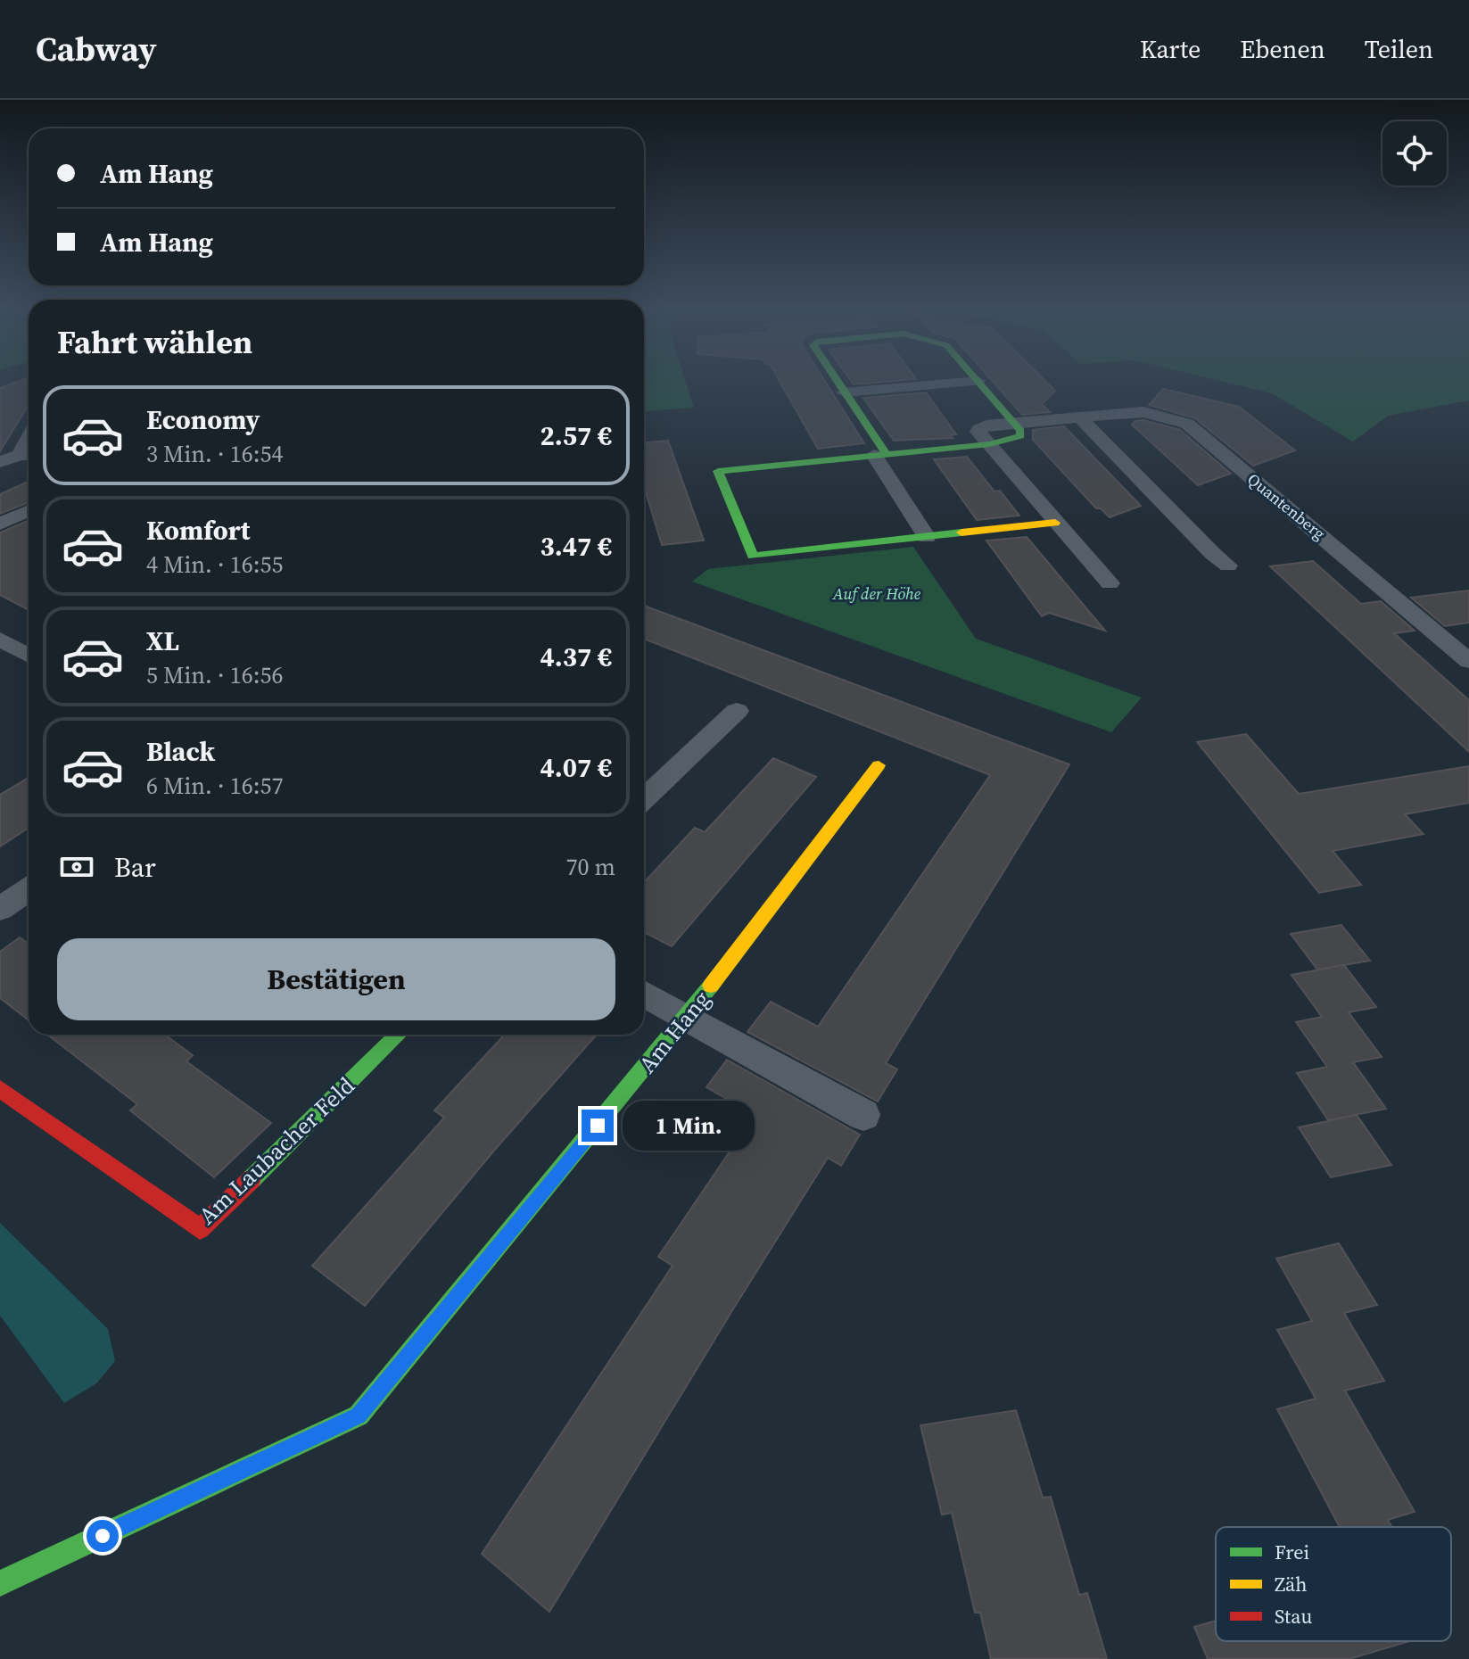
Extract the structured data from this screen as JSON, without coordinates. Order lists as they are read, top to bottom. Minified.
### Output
{"streets":{"street":["Quantenberg","Am Hang","Am Laubacher Feld"]},"parks":["Auf der Höhe"],"legend":["Frei","Zäh","Stau"],"page":{"header":"Cabway","nav":["Karte","Ebenen","Teilen"],"banner":["Am Hang","Am Hang"],"heading":"Fahrt wählen","list":[{"name":"Economy","note":"3 Min. · 16:54","value":"2.57 €"},{"name":"Komfort","note":"4 Min. · 16:55","value":"3.47 €"},{"name":"XL","note":"5 Min. · 16:56","value":"4.37 €"},{"name":"Black","note":"6 Min. · 16:57","value":"4.07 €"}],"pay":["Bar","70 m"],"buttons":"Bestätigen","bubble":"1 Min."}}
